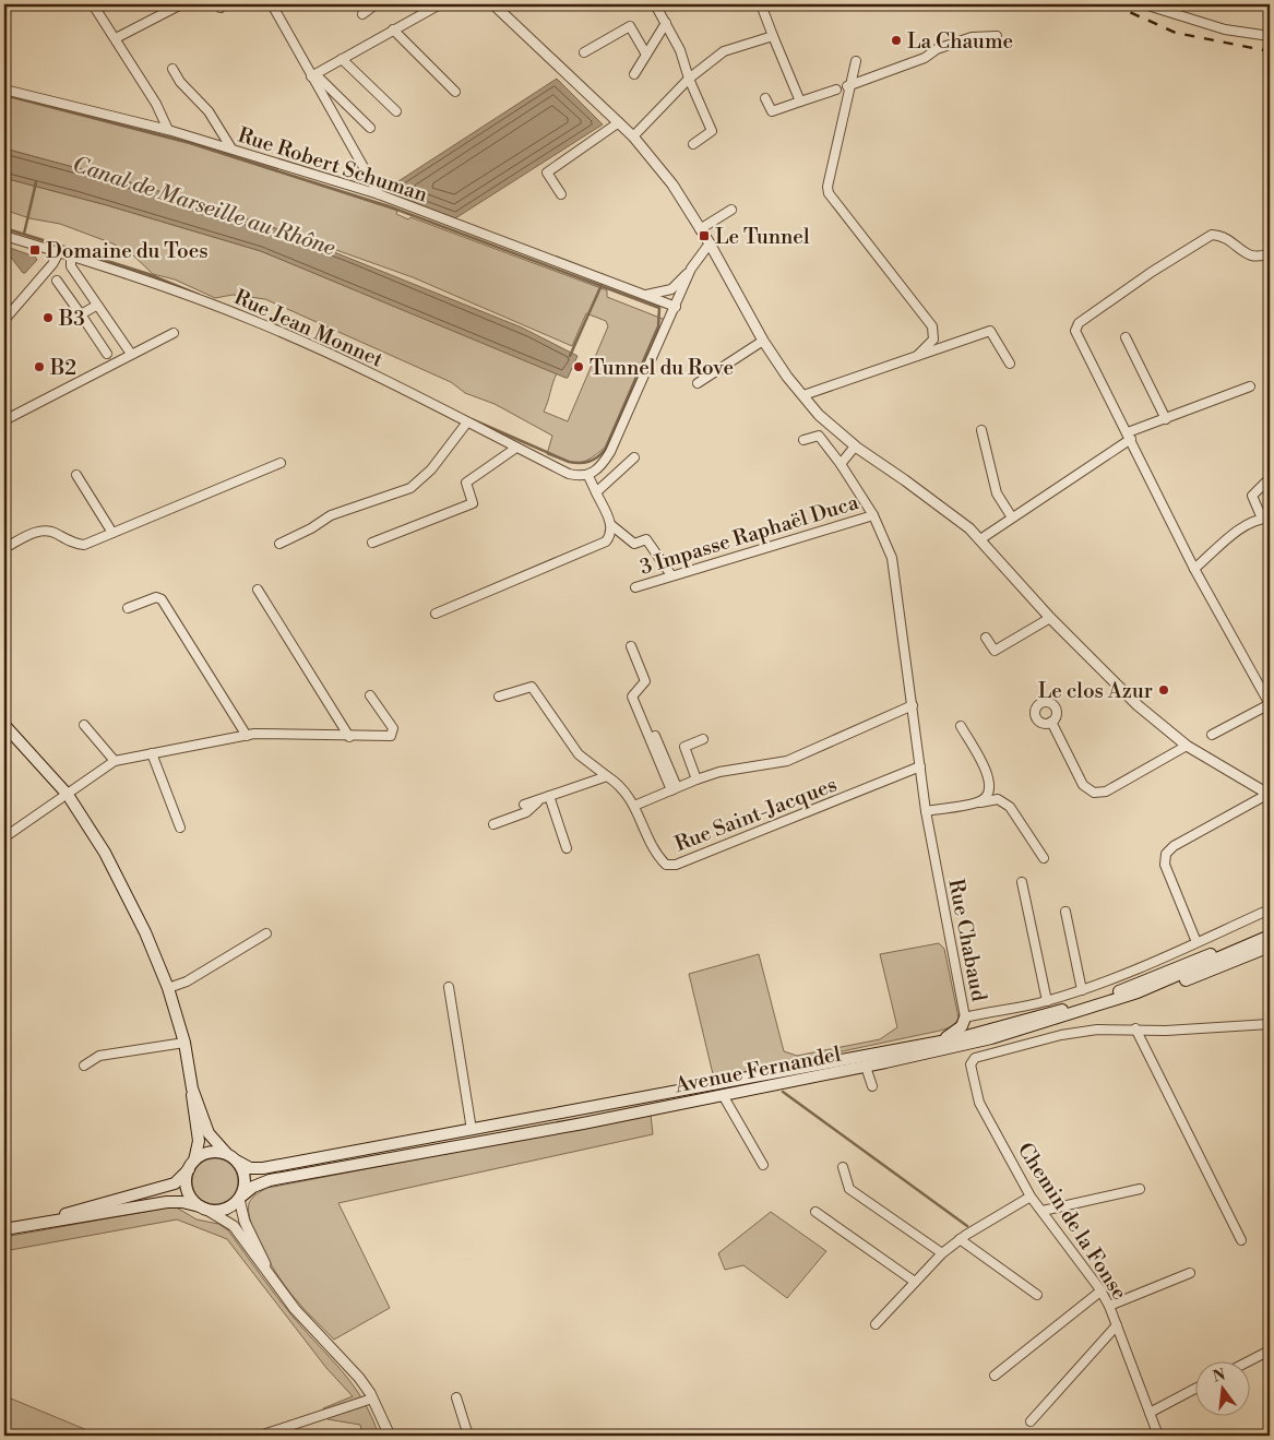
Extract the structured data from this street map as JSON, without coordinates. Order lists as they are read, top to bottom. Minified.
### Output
{"streets":{"main road":["Avenue Fernandel"],"street":["Rue Robert Schuman","Rue Jean Monnet","3 Impasse Raphaël Duca","Rue Saint-Jacques","Rue Chabaud","Chemin de la Fonse"]},"crossings":[["3 Impasse Raphaël Duca","Rue Chabaud"],["Rue Saint-Jacques","Rue Chabaud"]],"water":["Canal de Marseille au Rhône"],"places":{"other":["La Chaume","B3","B2","Tunnel du Rove","Le clos Azur"],"transit":["Le Tunnel","Domaine du Toes"]},"north":"top"}
